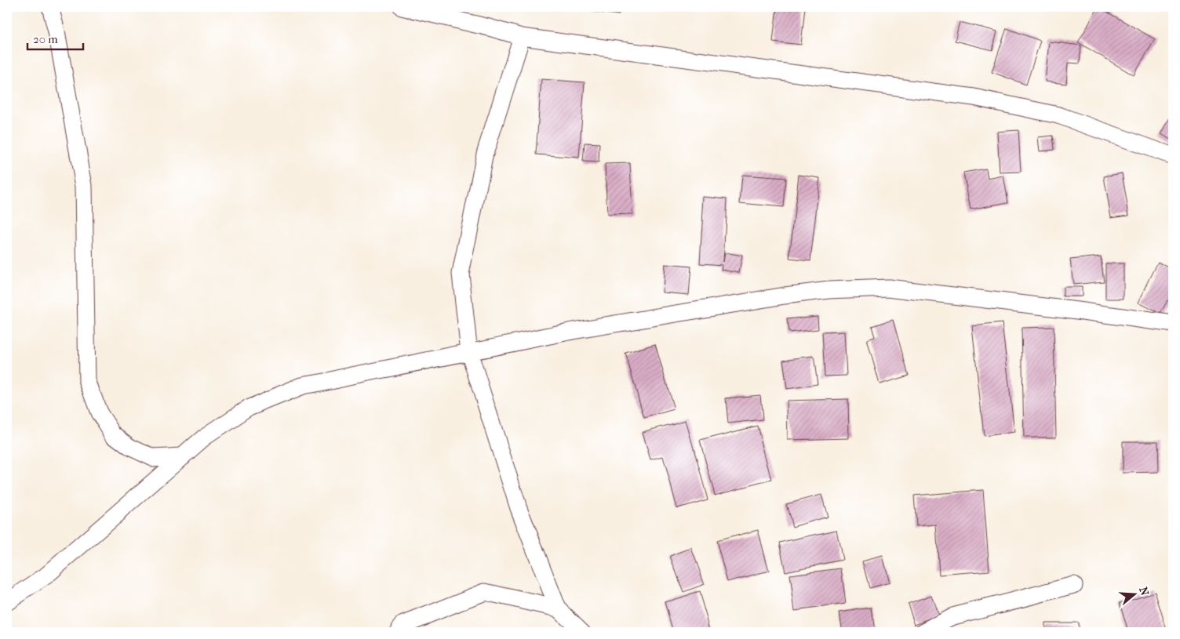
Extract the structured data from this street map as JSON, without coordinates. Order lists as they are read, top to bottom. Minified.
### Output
{"scale_bar":"20 m","north":"right"}
